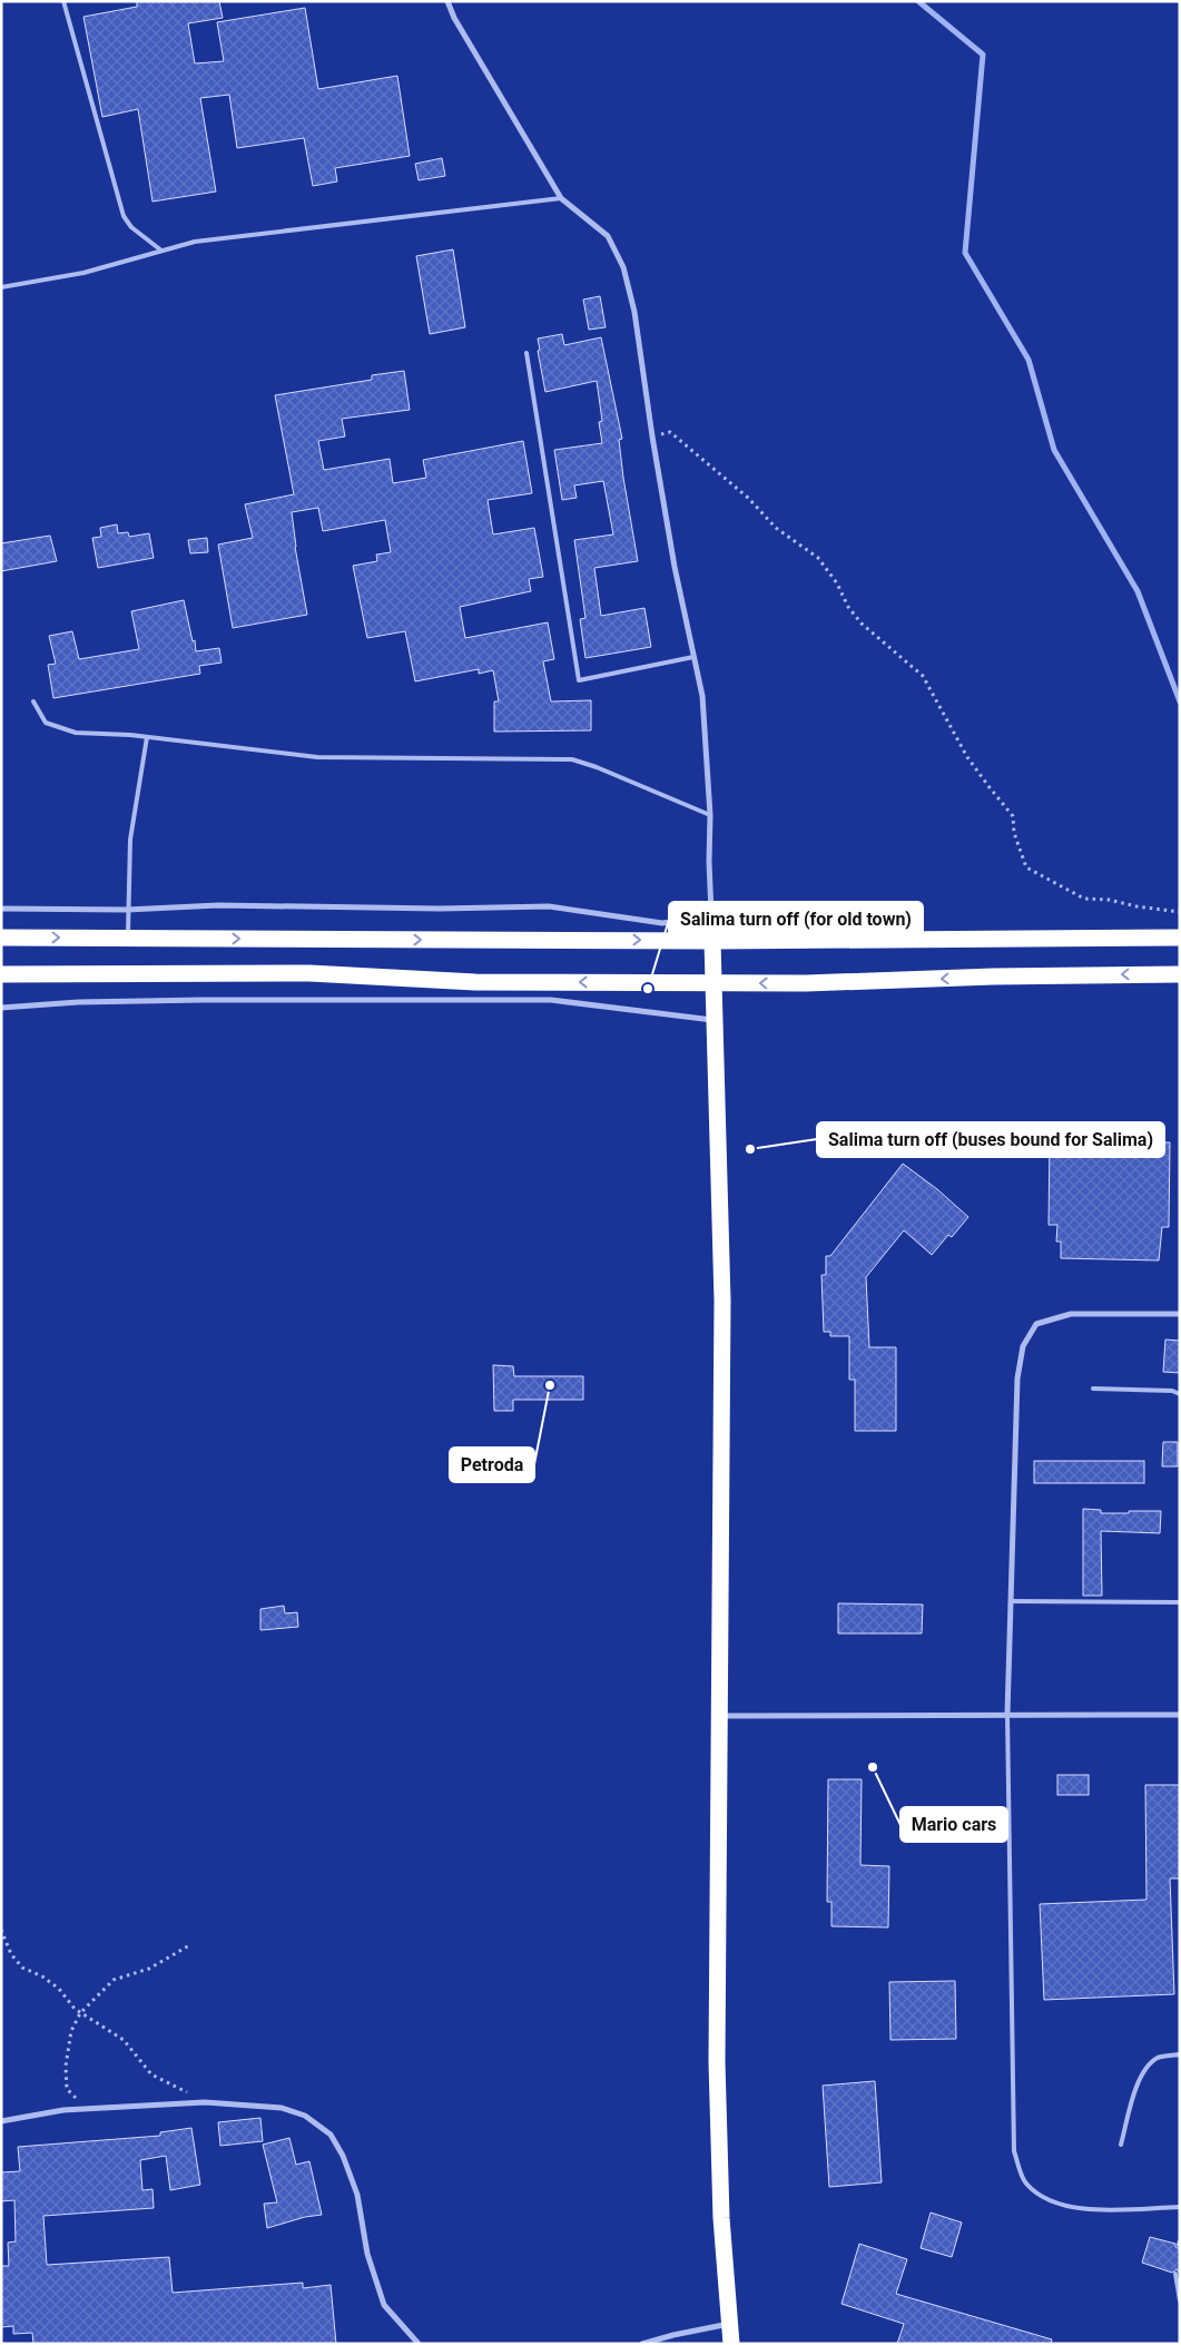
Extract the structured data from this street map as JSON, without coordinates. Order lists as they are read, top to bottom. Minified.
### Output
{"places":["Salima turn off (for old town)","Salima turn off (buses bound for Salima)","Petroda","Mario cars"]}
